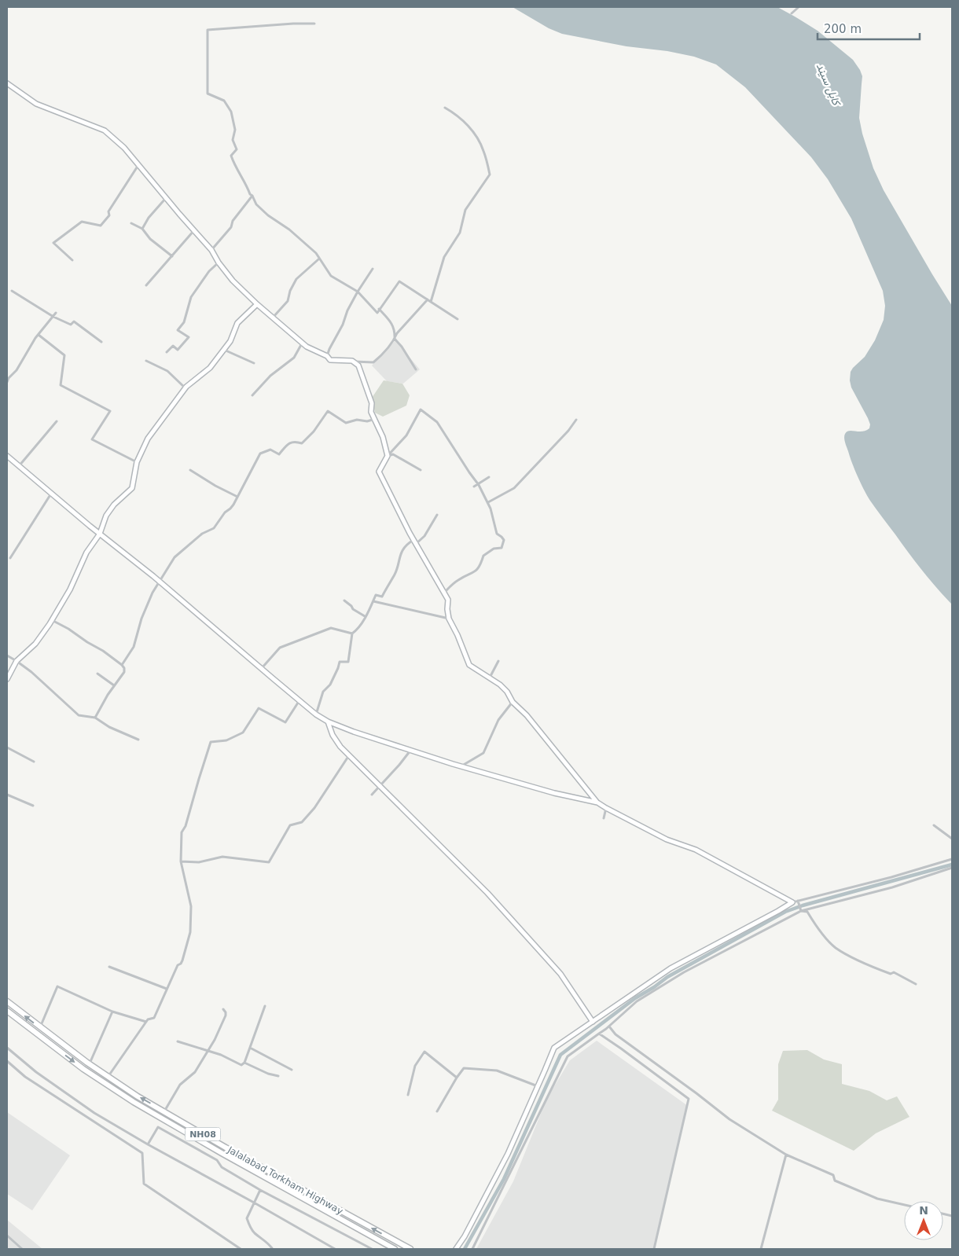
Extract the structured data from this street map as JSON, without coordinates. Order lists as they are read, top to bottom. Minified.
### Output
{"streets":{"highway":["NH08","Jalalabad Torkham Highway"]},"water":["کابل سيند"],"scale_bar":"200 m","north":"top"}
